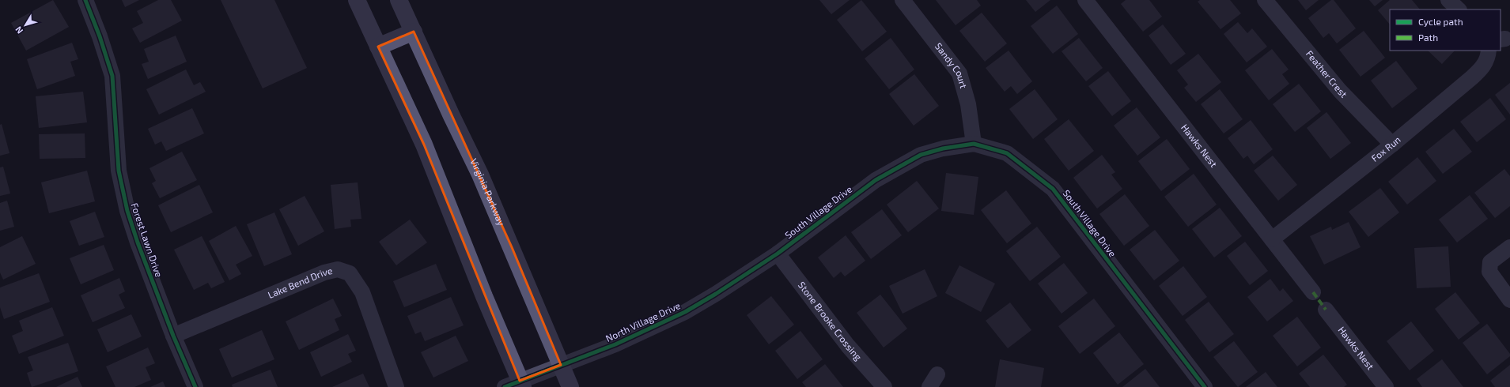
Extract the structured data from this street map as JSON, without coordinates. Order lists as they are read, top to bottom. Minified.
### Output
{"streets":{"main road":["Virginia Parkway"],"street":["Sandy Court","Feather Crest","Hawks Nest","Fox Run","South Village Drive","Forest Lawn Drive","Lake Bend Drive","Stone Brooke Crossing","North Village Drive"]},"crossings":[["Sandy Court","South Village Drive"],["Feather Crest","Fox Run"],["Hawks Nest","Fox Run"],["Virginia Parkway","North Village Drive"],["South Village Drive","Stone Brooke Crossing"],["South Village Drive","North Village Drive"],["Forest Lawn Drive","Lake Bend Drive"],["Stone Brooke Crossing","North Village Drive"]],"legend":["Cycle path","Path"],"north":"bottom left"}
